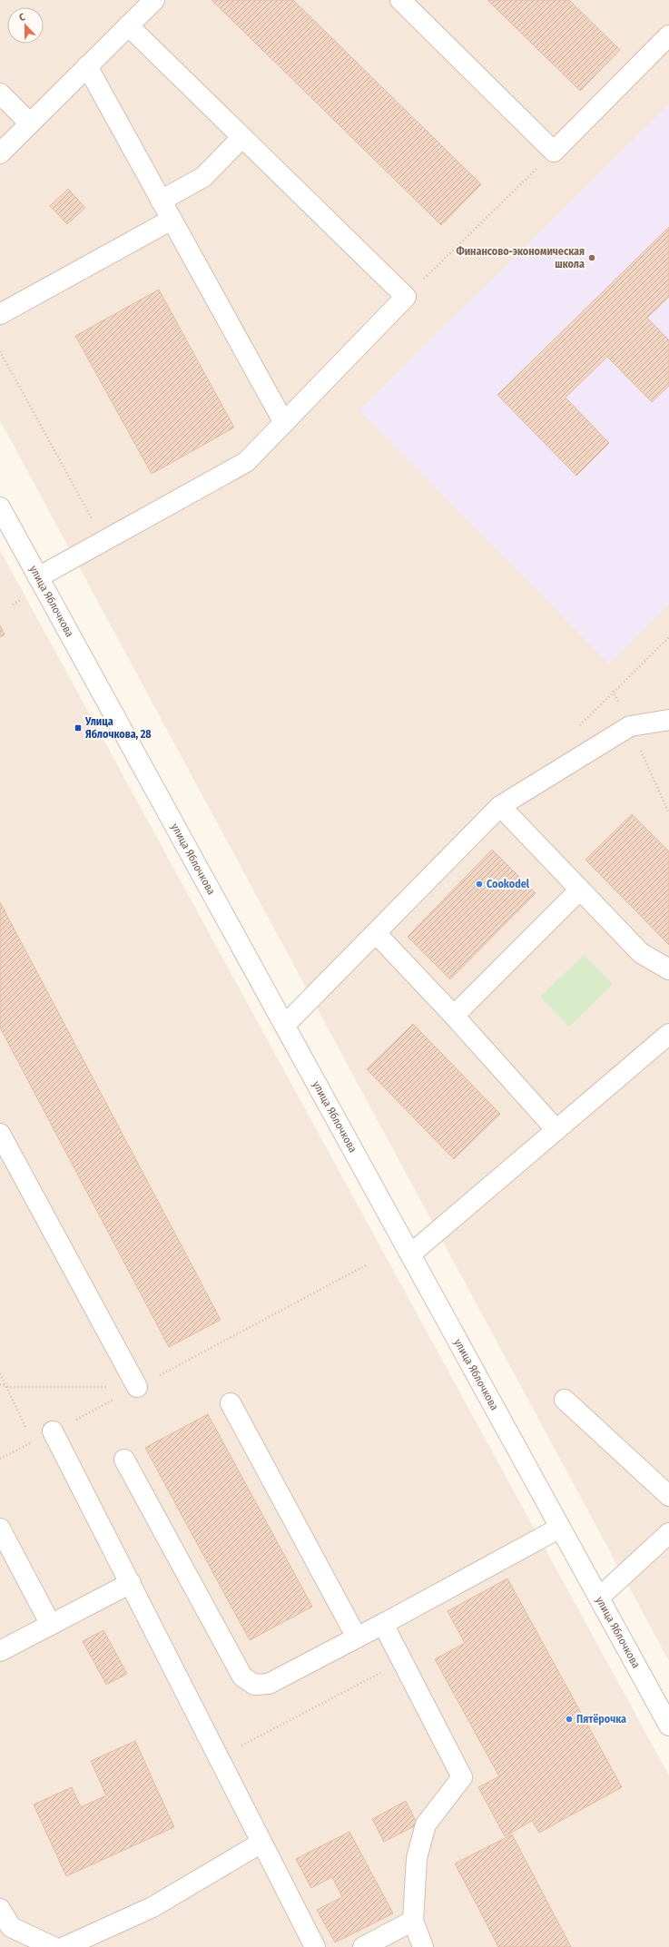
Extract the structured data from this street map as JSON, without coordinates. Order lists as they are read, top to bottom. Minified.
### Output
{"streets":{"street":["улица Яблочкова"]},"places":{"other":["Финансово-экономическая школа","Cookodel","Пятёрочка"],"transit":["Улица Яблочкова, 28"]},"north":"top"}
